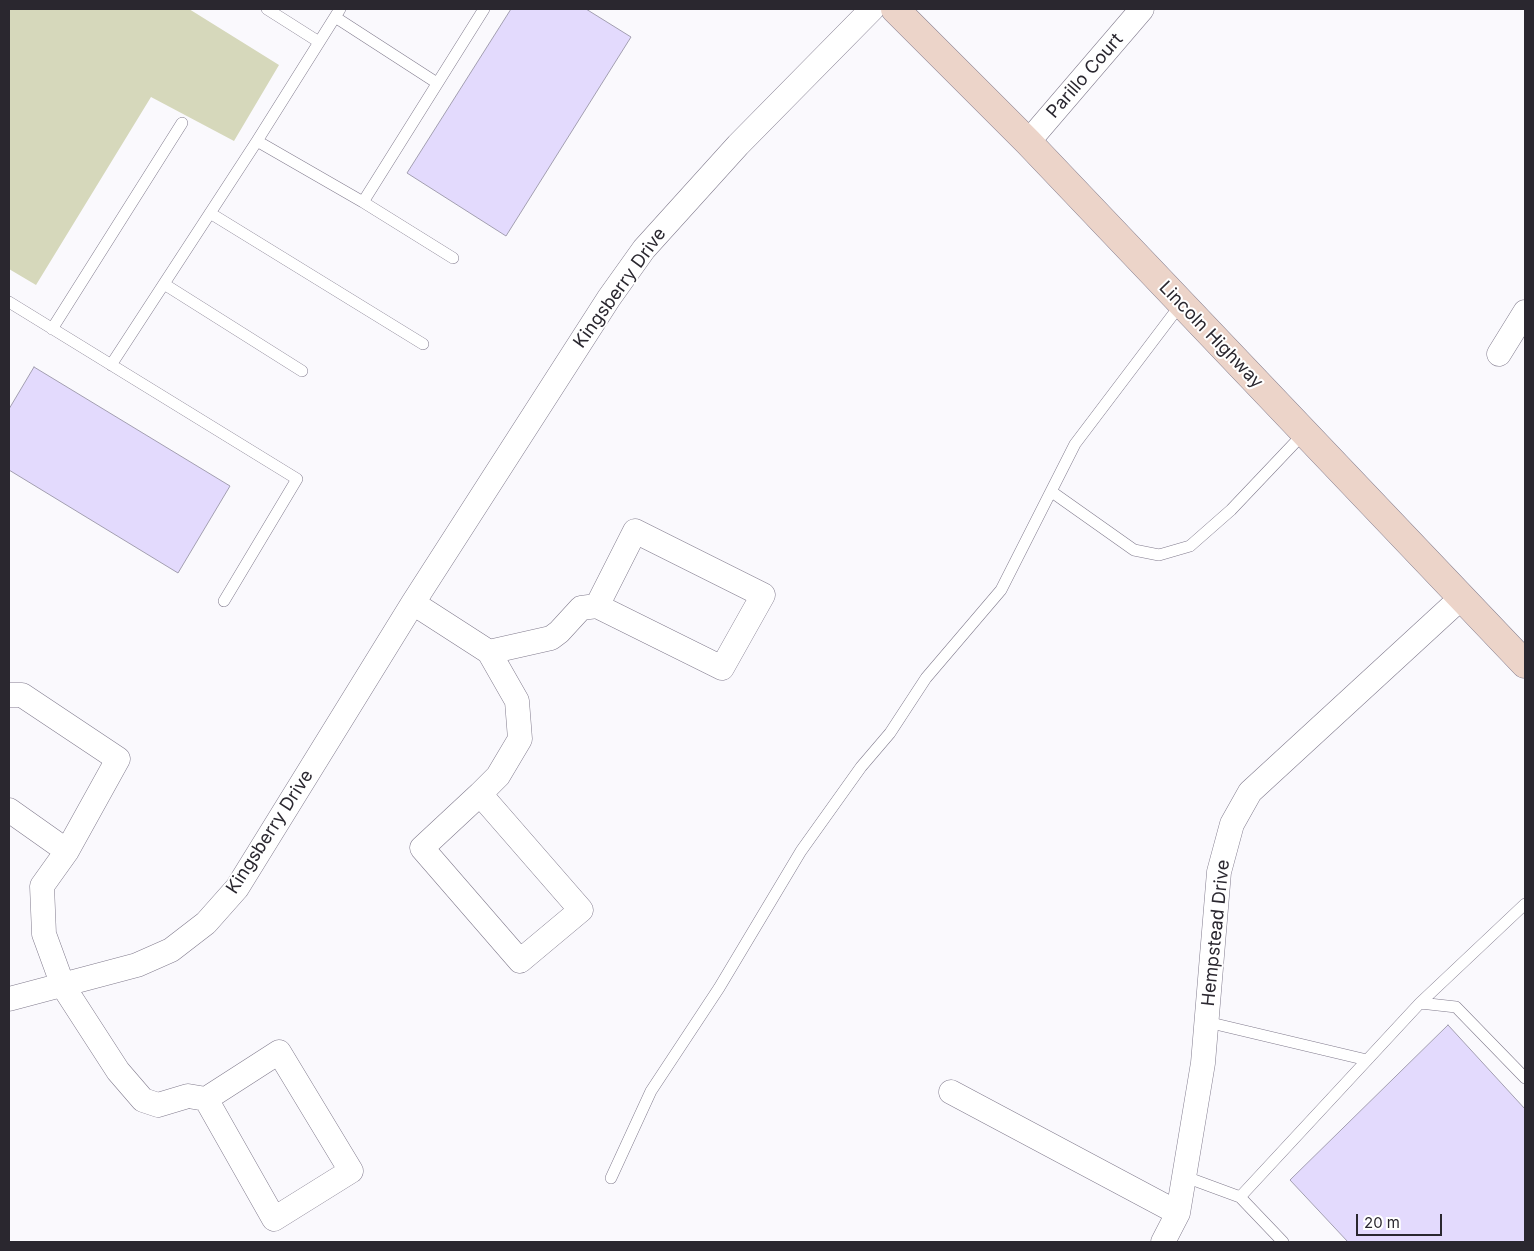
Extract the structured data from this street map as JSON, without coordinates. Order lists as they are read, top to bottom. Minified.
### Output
{"streets":{"main road":["Lincoln Highway"],"street":["Parillo Court","Kingsberry Drive","Hempstead Drive"]},"crossings":[["Parillo Court","Lincoln Highway"],["Lincoln Highway","Hempstead Drive"]],"scale_bar":"20 m"}
